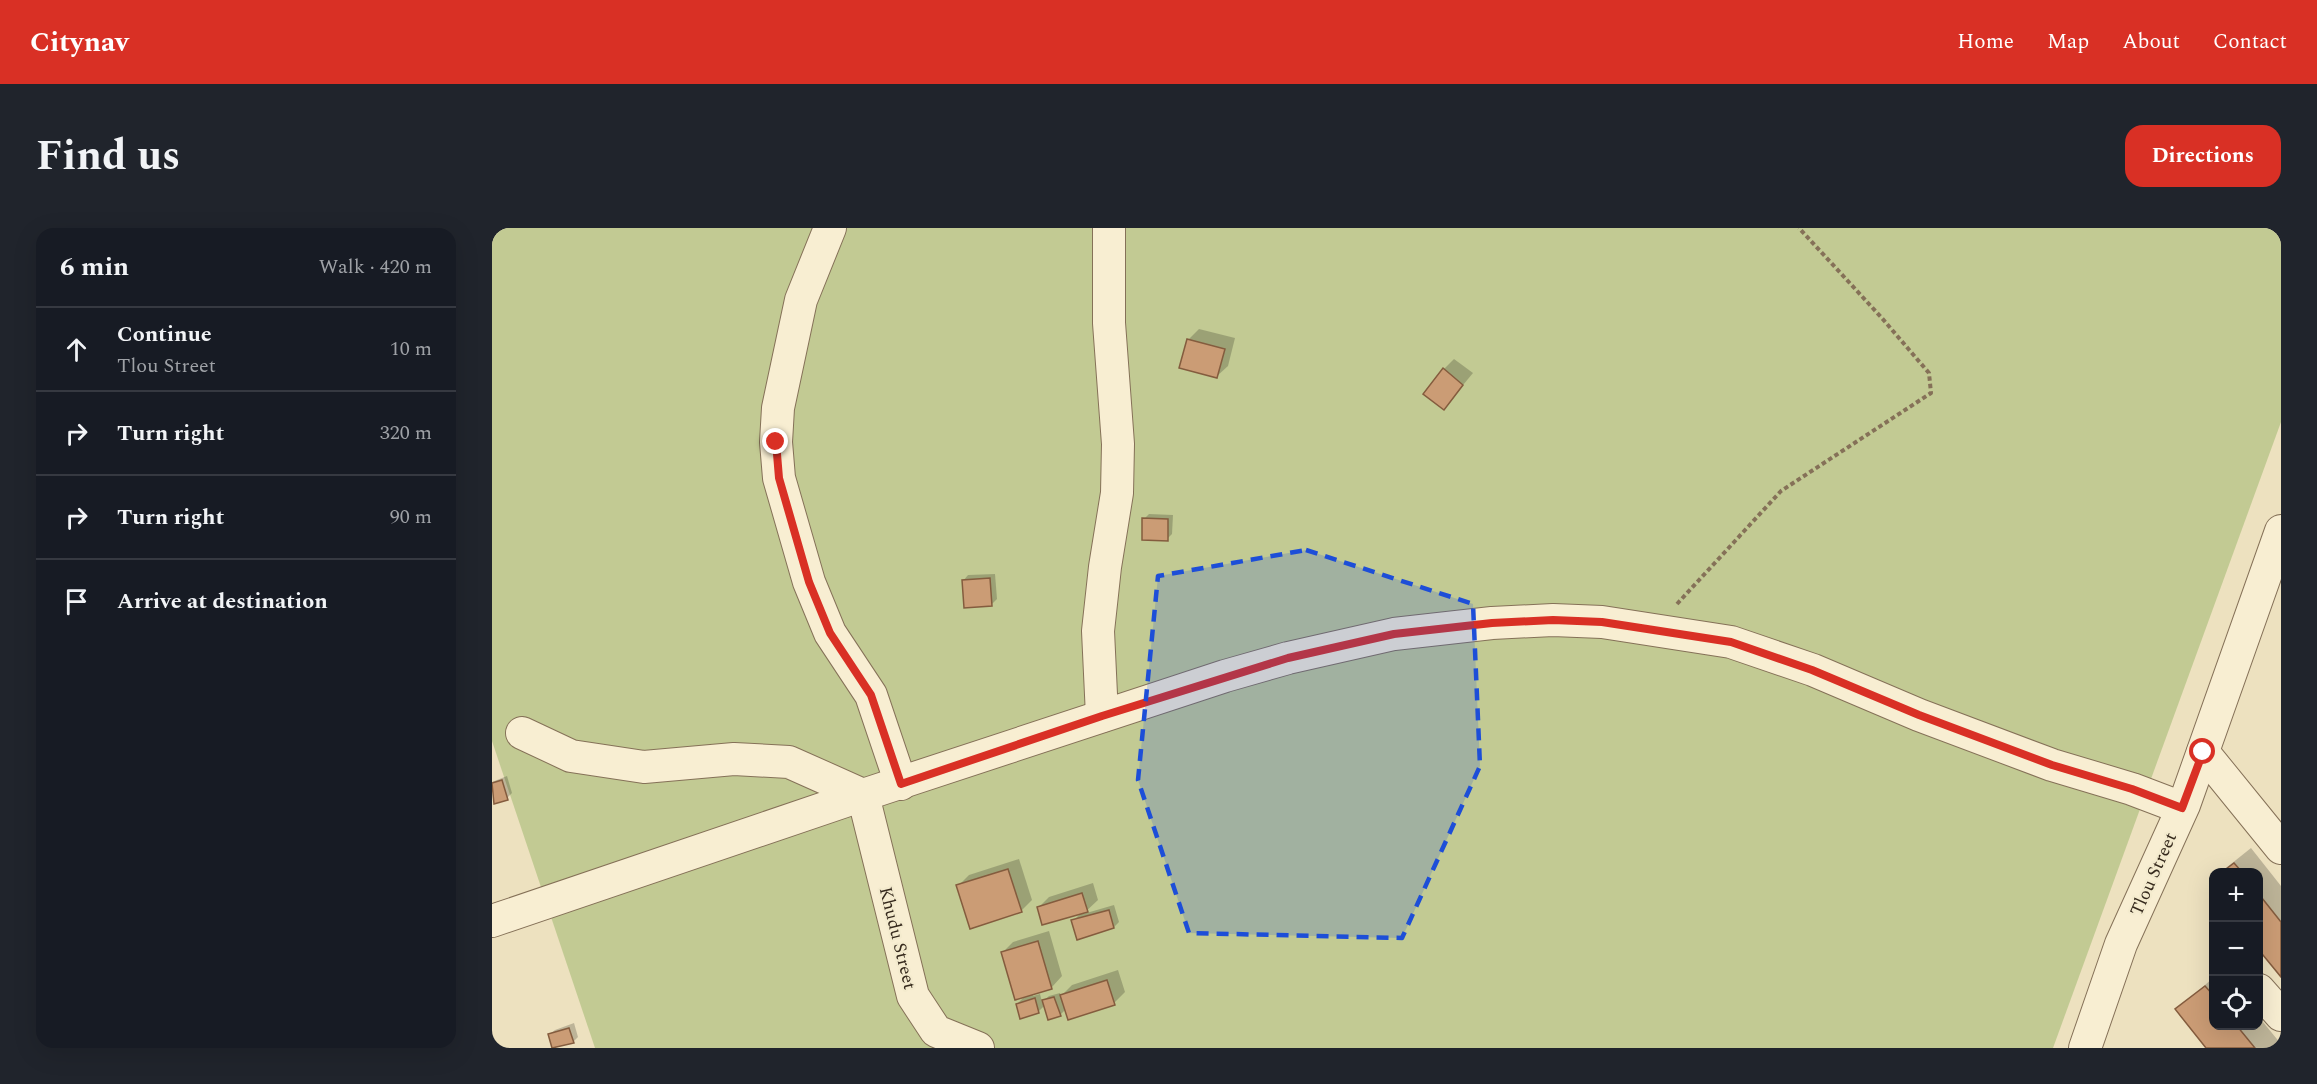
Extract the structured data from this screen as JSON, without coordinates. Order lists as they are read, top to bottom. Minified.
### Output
{"streets":{"street":["Tlou Street","Khudu Street"]},"page":{"header":"Citynav","nav":["Home","Map","About","Contact"],"title":"Find us","buttons":"Directions","heading":["6 min","Walk · 420 m"],"list":[["Continue","Tlou Street","10 m"],["Turn right","320 m"],["Turn right","90 m"],"Arrive at destination"],"map_buttons":["+","−"]}}
